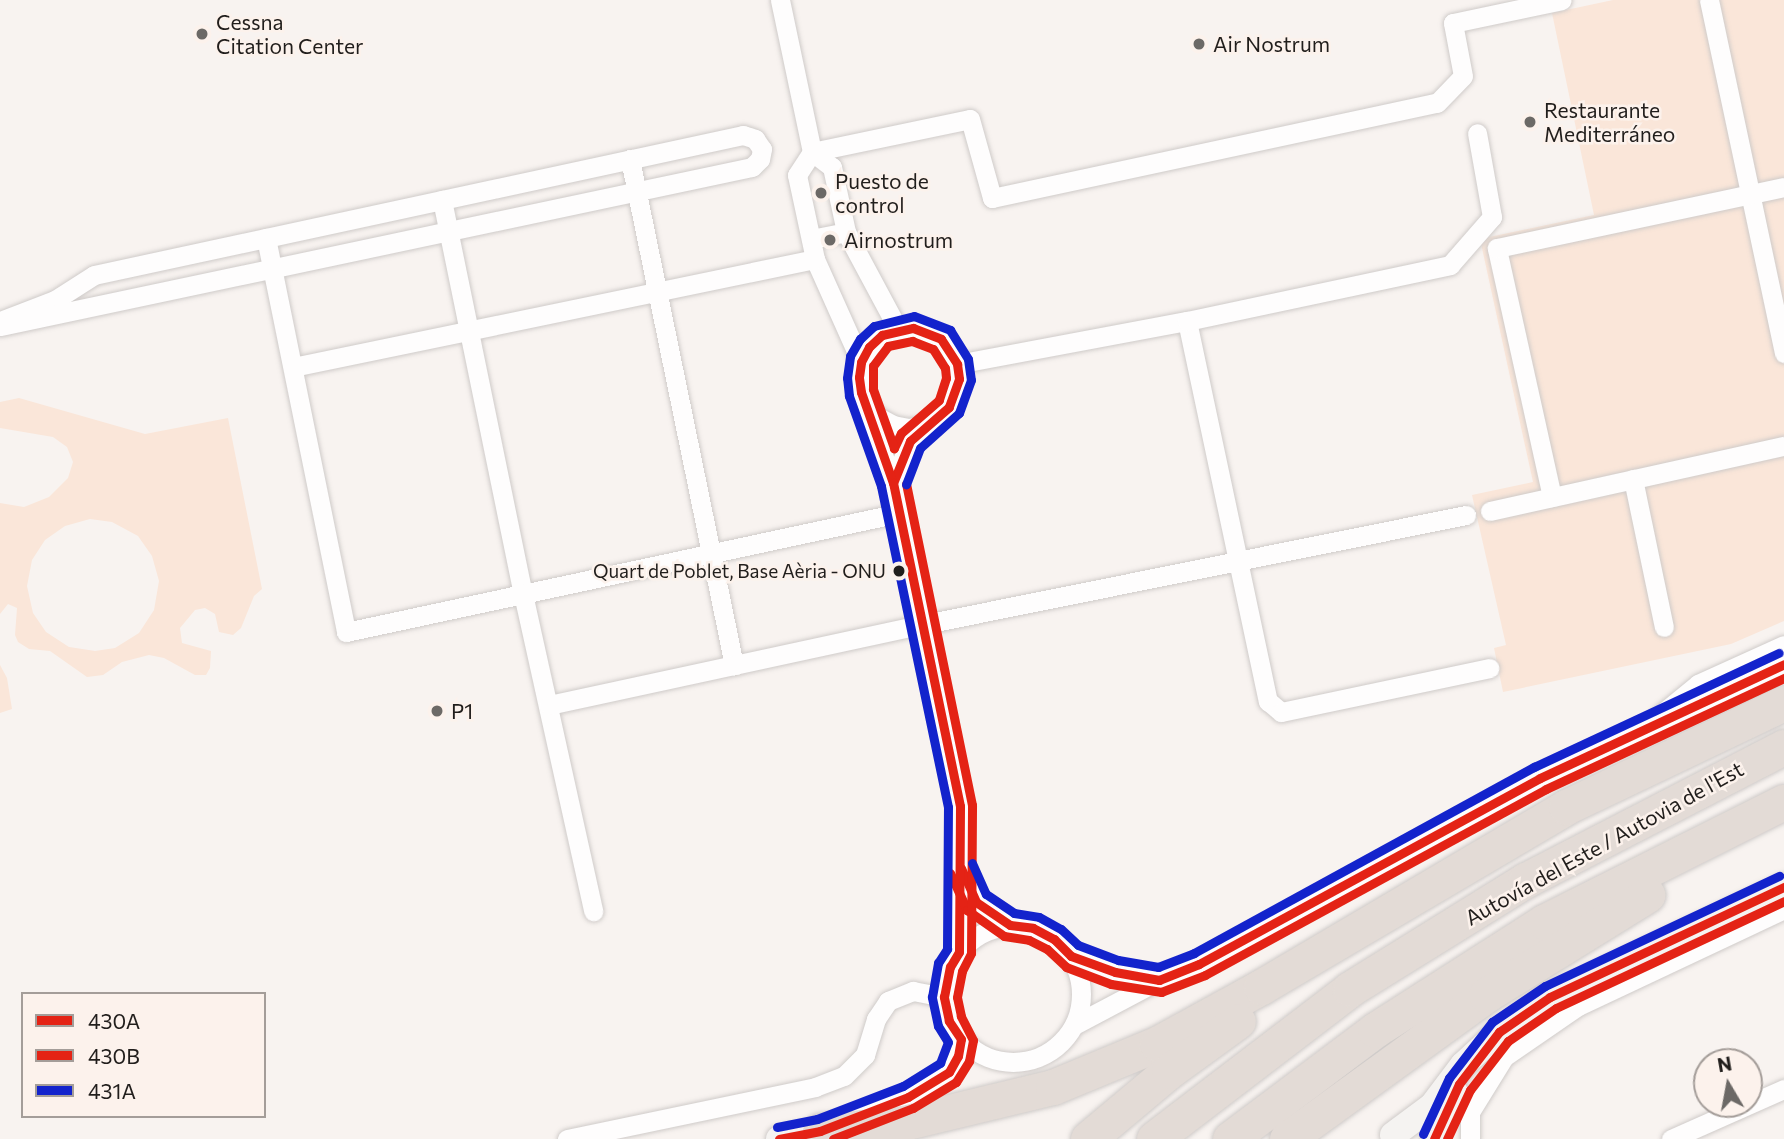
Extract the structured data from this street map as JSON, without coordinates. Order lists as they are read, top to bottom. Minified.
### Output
{"streets":{"highway":["Autovía del Este / Autovia de l'Est"]},"places":["Cessna Citation Center","Air Nostrum","Restaurante Mediterráneo","Puesto de control","Airnostrum","Quart de Poblet, Base Aèria - ONU","P1"],"lines":["transit line 431A","transit line 430A","transit line 430B"],"legend":["430A","430B","431A"],"north":"top"}
